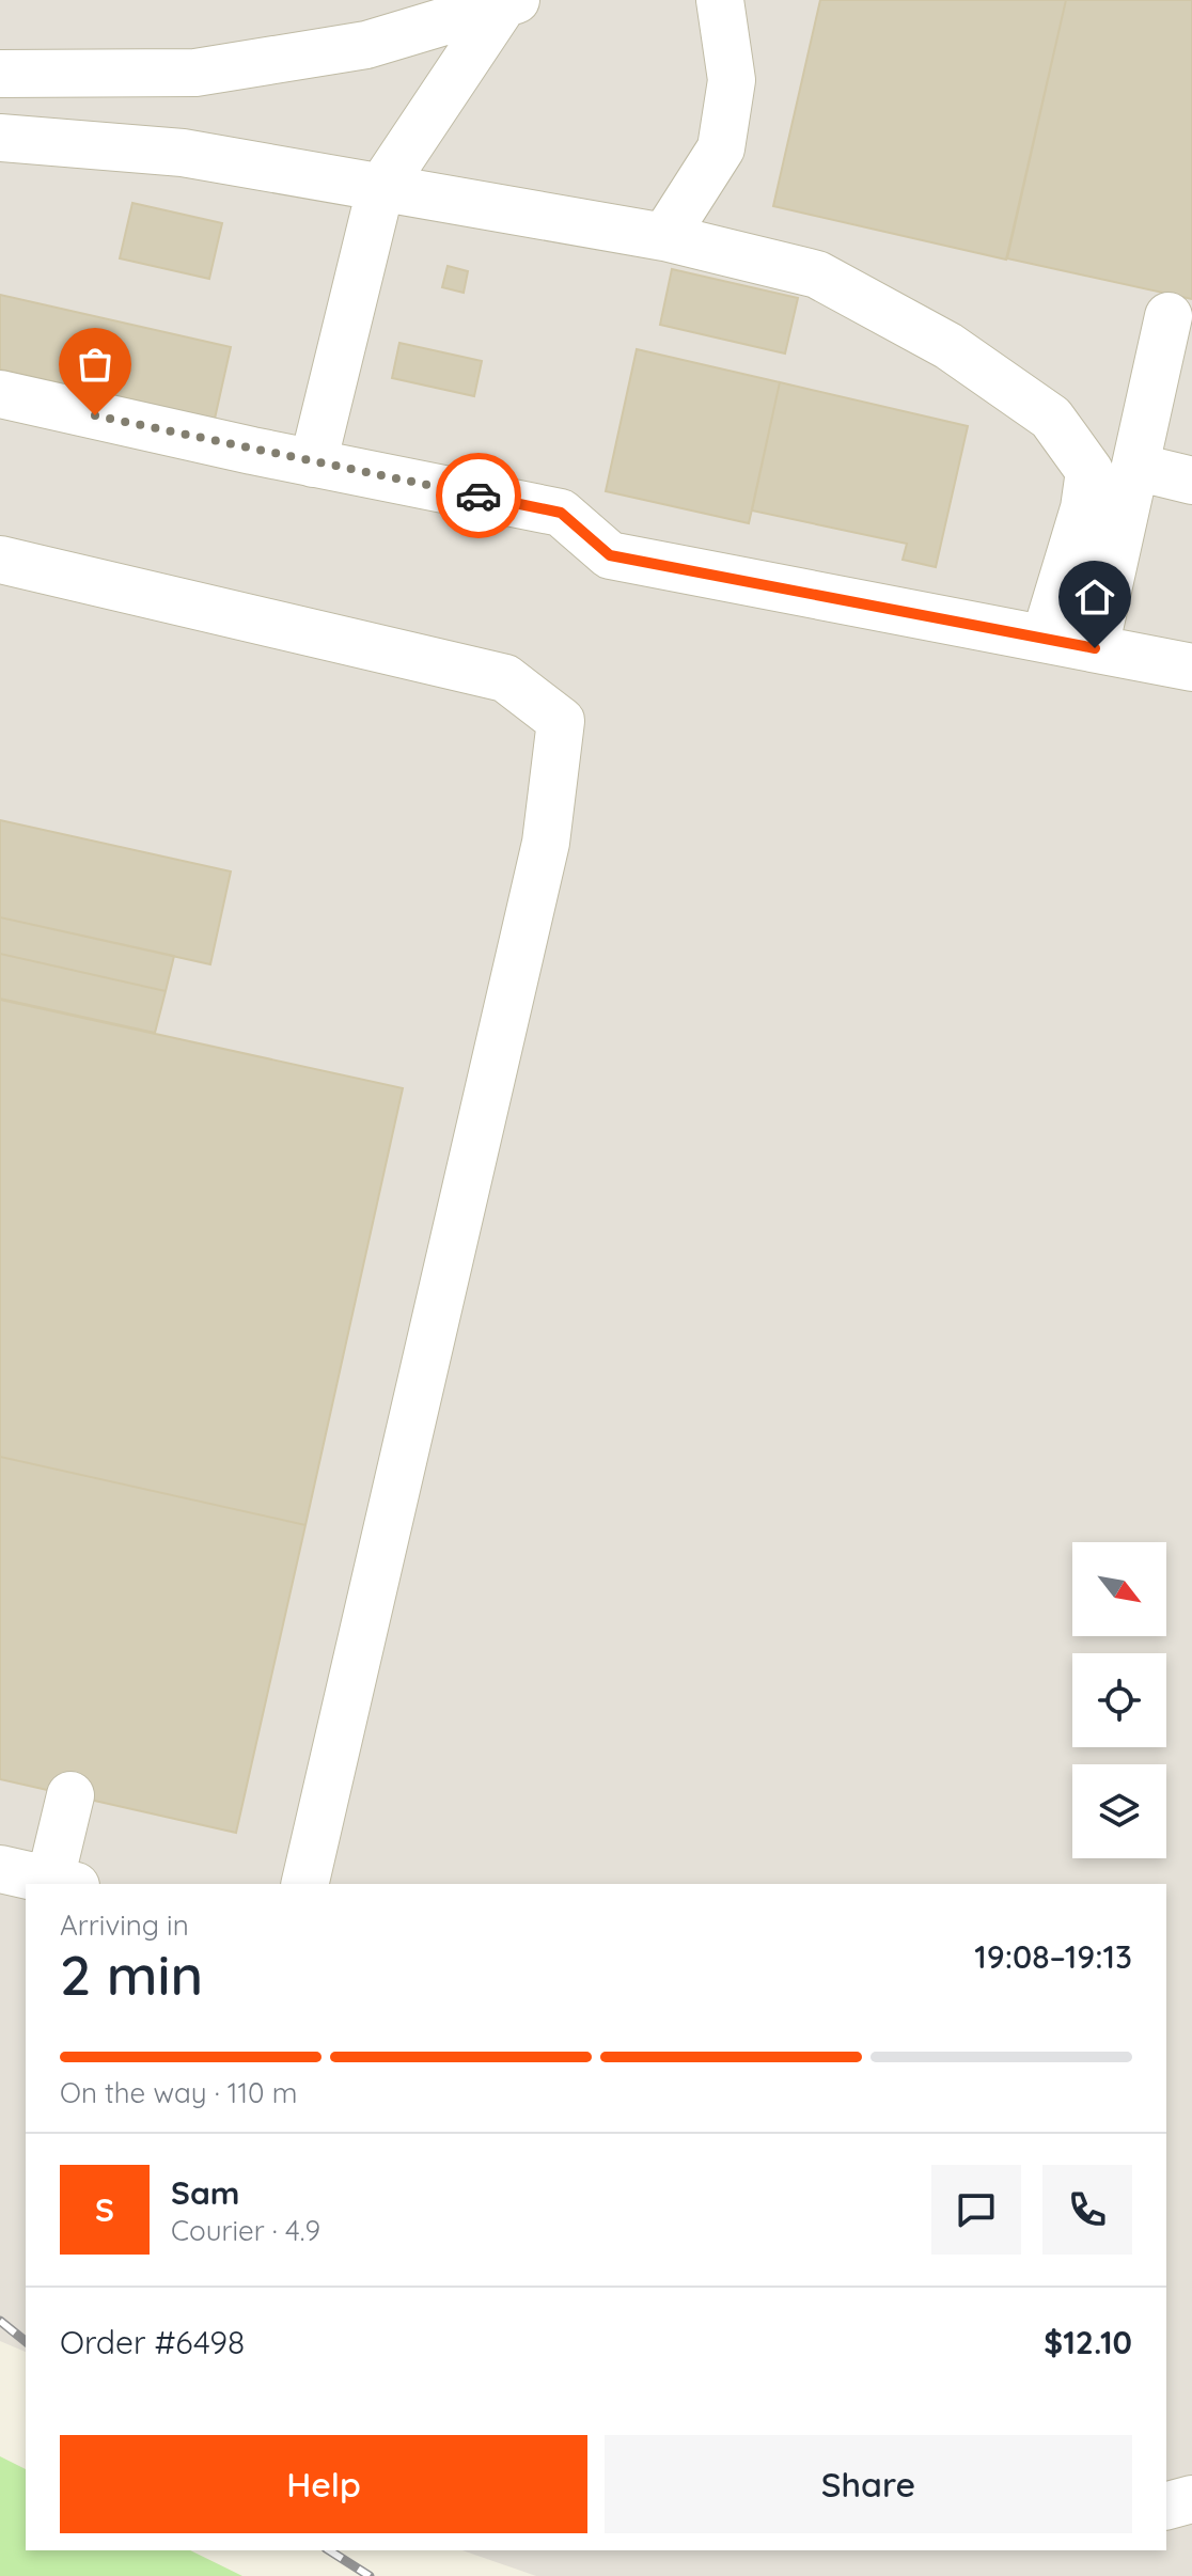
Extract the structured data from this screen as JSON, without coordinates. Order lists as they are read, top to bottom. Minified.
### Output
{"north":"bottom right","page":{"heading":["2 min","Arriving in","19:08–19:13"],"panel":["Sam","Courier · 4.9","Order #6498","$12.10"],"bar":"On the way · 110 m","round":"S","buttons":["Help","Share"]}}
